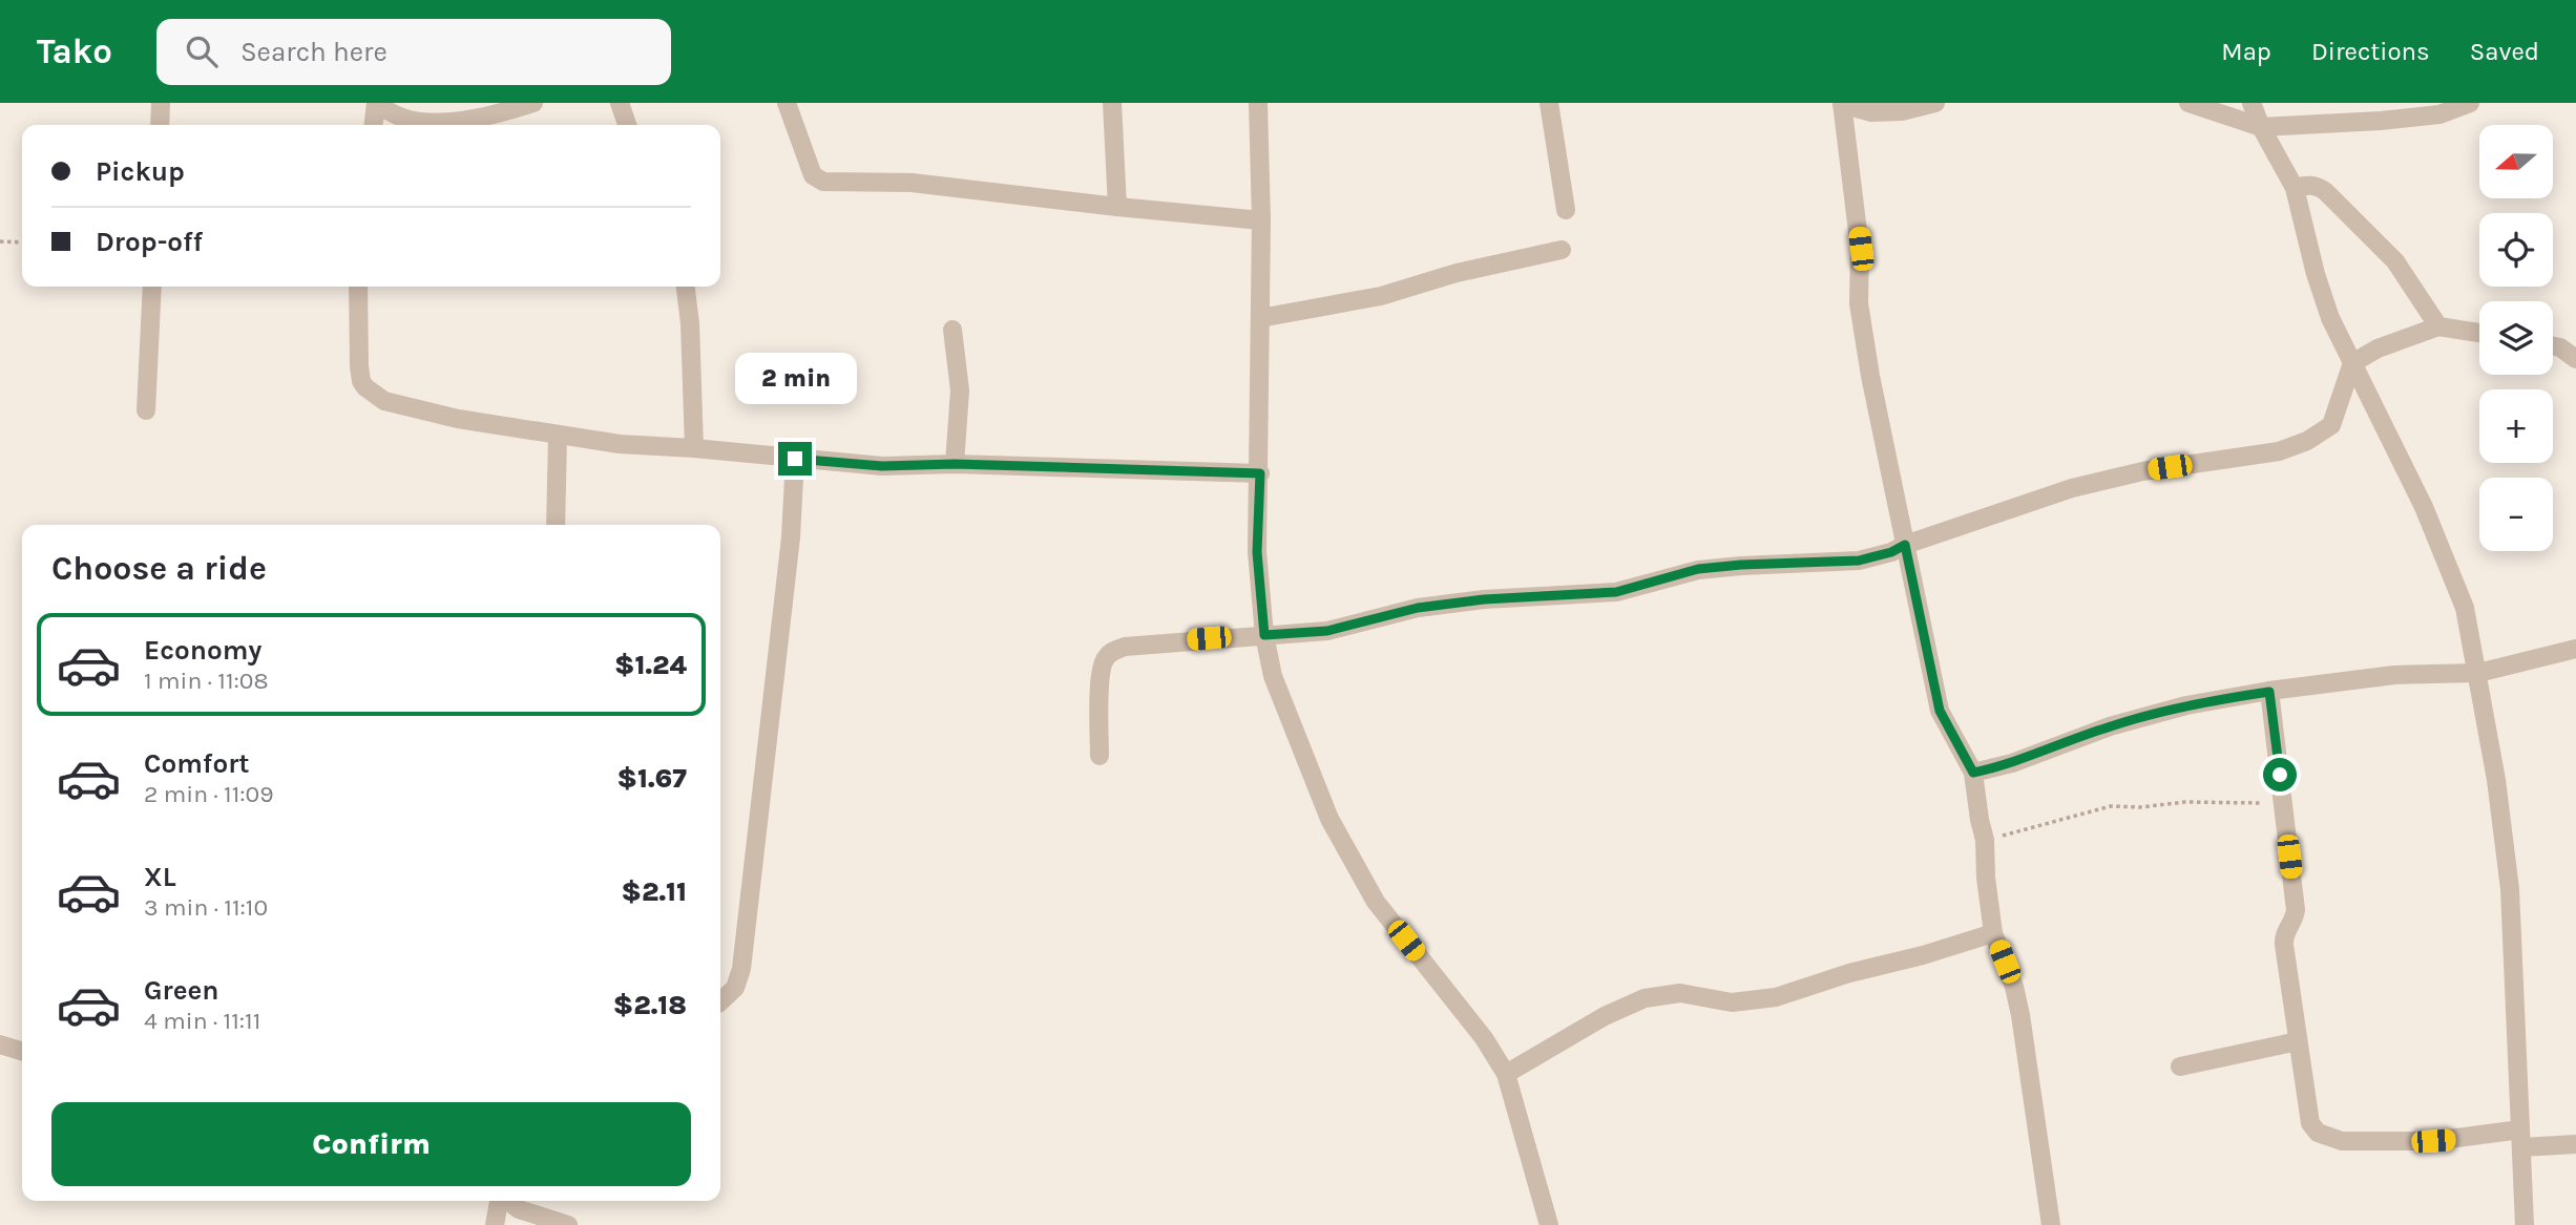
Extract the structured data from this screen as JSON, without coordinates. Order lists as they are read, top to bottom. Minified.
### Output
{"north":"left","page":{"header":"Tako","search":"Search here","nav":["Map","Directions","Saved"],"map_buttons":["+","−"],"banner":["Pickup","Drop-off"],"bubble":"2 min","heading":"Choose a ride","list":[{"name":"Economy","note":"1 min · 11:08","value":"$1.24"},{"name":"Comfort","note":"2 min · 11:09","value":"$1.67"},{"name":"XL","note":"3 min · 11:10","value":"$2.11"},{"name":"Green","note":"4 min · 11:11","value":"$2.18"}],"buttons":"Confirm"}}
